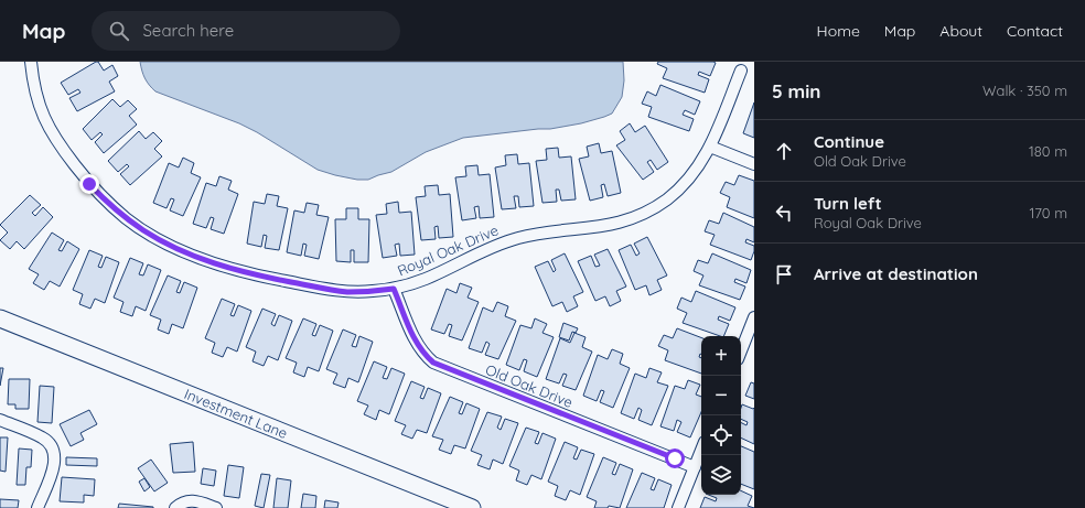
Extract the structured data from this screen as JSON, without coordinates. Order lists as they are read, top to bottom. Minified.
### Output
{"streets":{"street":["Royal Oak Drive","Old Oak Drive","Investment Lane"]},"crossings":[["Royal Oak Drive","Old Oak Drive"]],"page":{"header":"Map","search":"Search here","nav":["Home","Map","About","Contact"],"heading":["5 min","Walk · 350 m"],"list":[["Continue","Old Oak Drive","180 m"],["Turn left","Royal Oak Drive","170 m"],"Arrive at destination"],"map_buttons":["+","−"]}}
